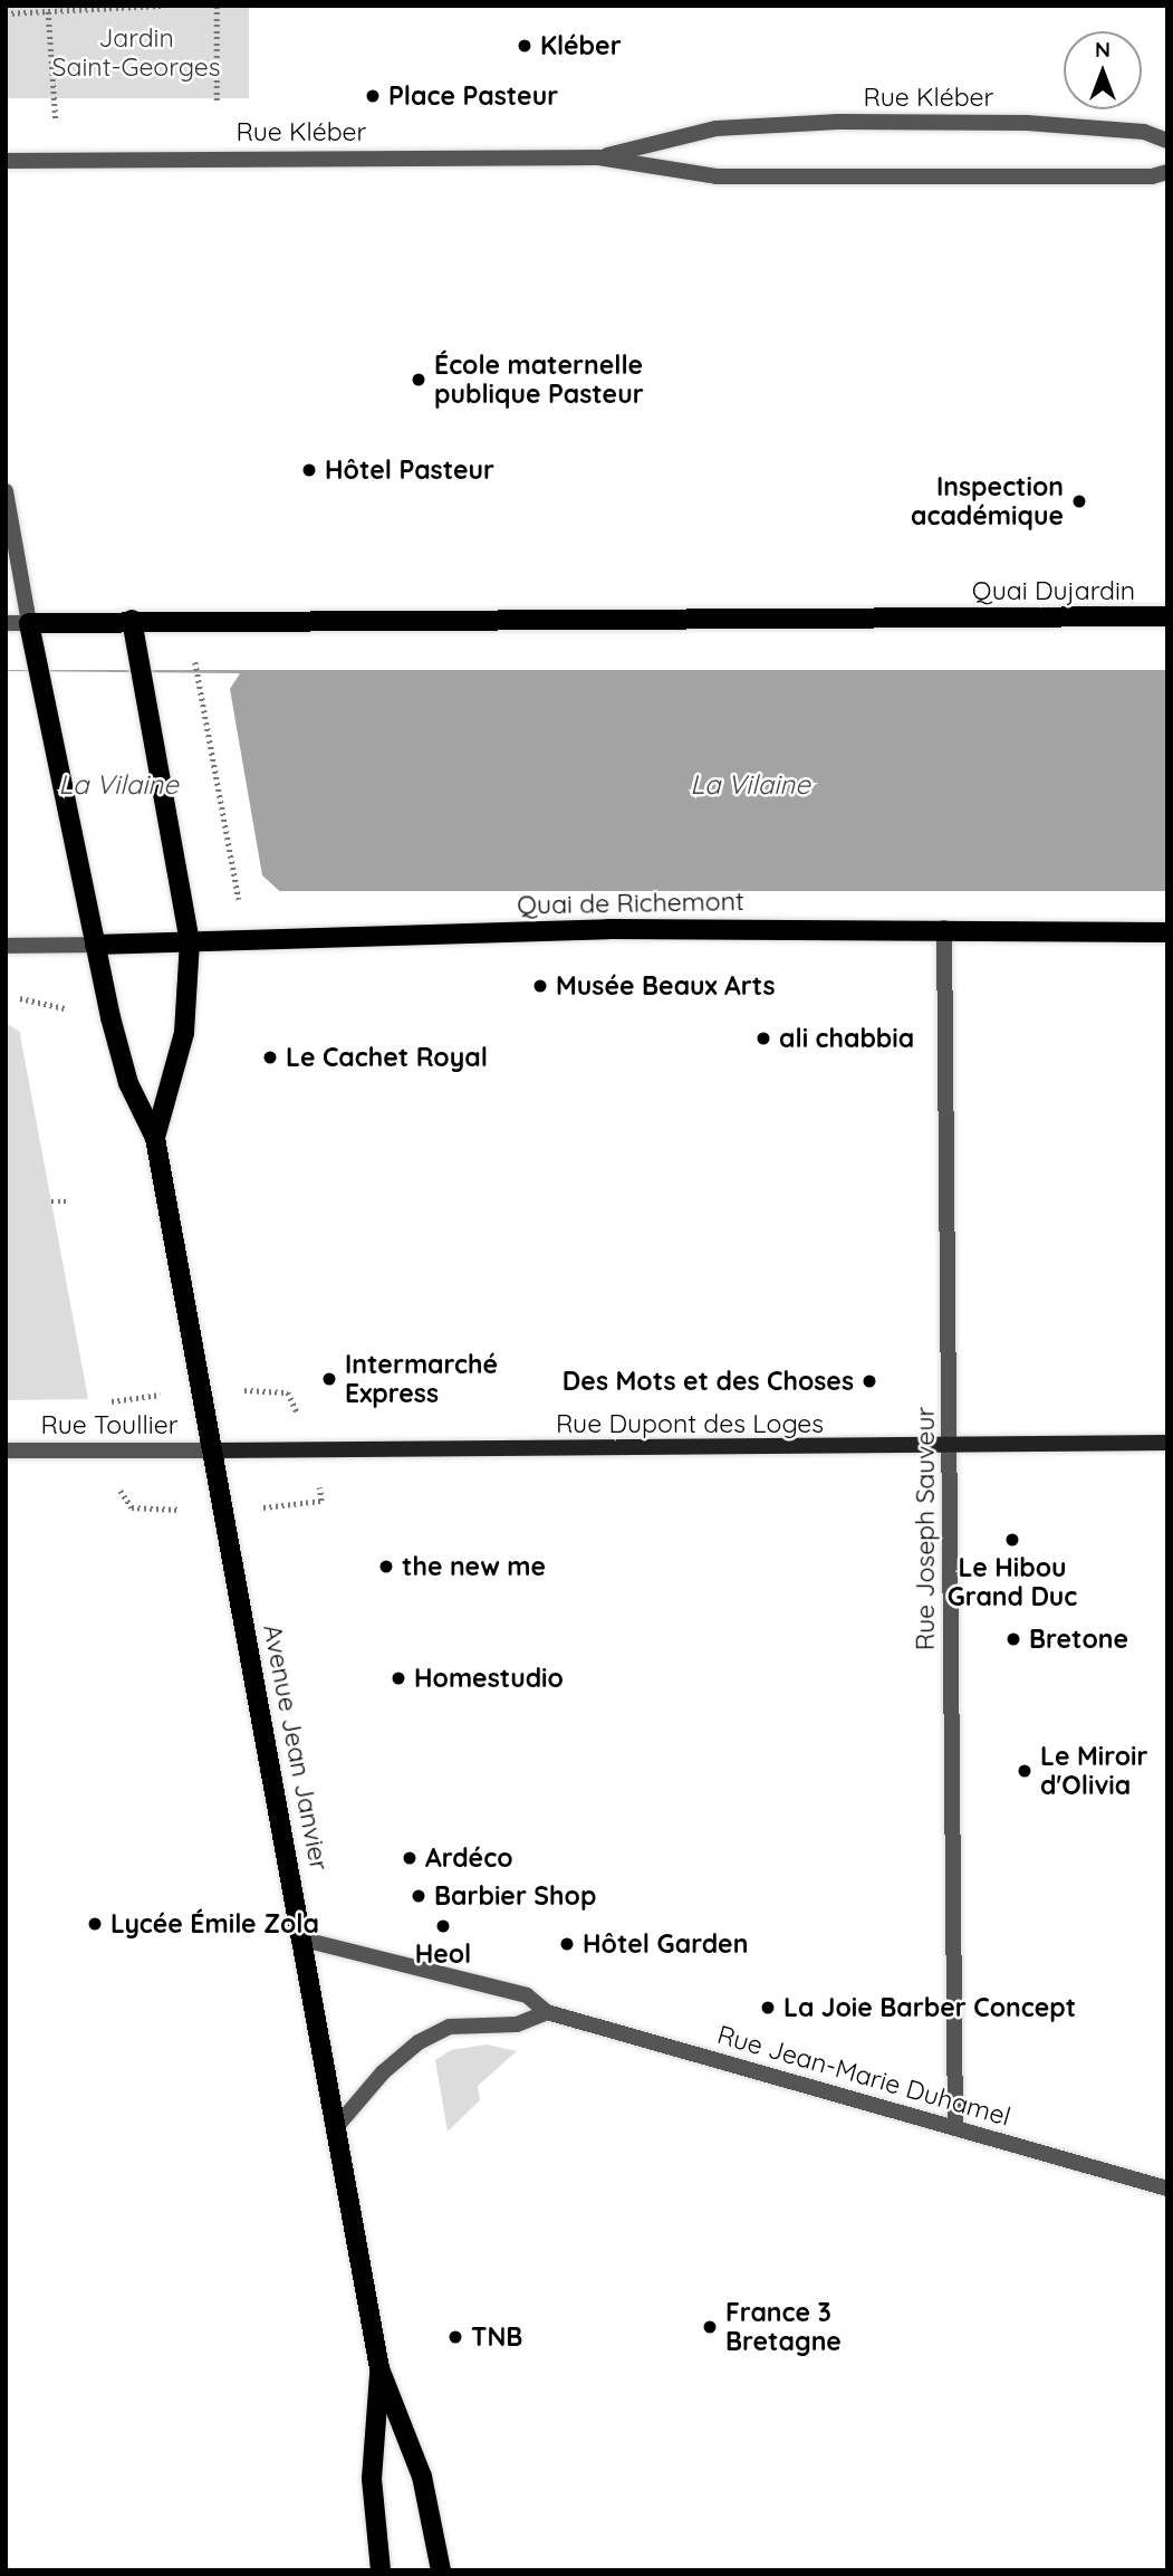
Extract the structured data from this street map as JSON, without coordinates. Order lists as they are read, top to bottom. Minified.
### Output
{"streets":{"main road":["Quai Dujardin","Quai de Richemont","Avenue Jean Janvier"],"street":["Rue Kléber","Rue Dupont des Loges","Rue Toullier","Rue Joseph Sauveur","Rue Jean-Marie Duhamel"]},"crossings":[["Quai Dujardin","Avenue Jean Janvier"],["Quai de Richemont","Rue Joseph Sauveur"],["Quai de Richemont","Avenue Jean Janvier"],["Rue Dupont des Loges","Rue Toullier"],["Rue Dupont des Loges","Rue Joseph Sauveur"],["Rue Dupont des Loges","Avenue Jean Janvier"],["Rue Toullier","Avenue Jean Janvier"],["Rue Joseph Sauveur","Rue Jean-Marie Duhamel"],["Avenue Jean Janvier","Rue Jean-Marie Duhamel"]],"water":["La Vilaine"],"parks":["Jardin Saint-Georges"],"places":["Kléber","Place Pasteur","École maternelle publique Pasteur","Hôtel Pasteur","Inspection académique","Musée Beaux Arts","ali chabbia","Le Cachet Royal","Intermarché Express","Des Mots et des Choses","Le Hibou Grand Duc","the new me","Bretone","Homestudio","Le Miroir d'Olivia","Ardéco","Barbier Shop","Lycée Émile Zola","Heol","Hôtel Garden","La Joie Barber Concept","France 3 Bretagne","TNB"],"north":"top"}
